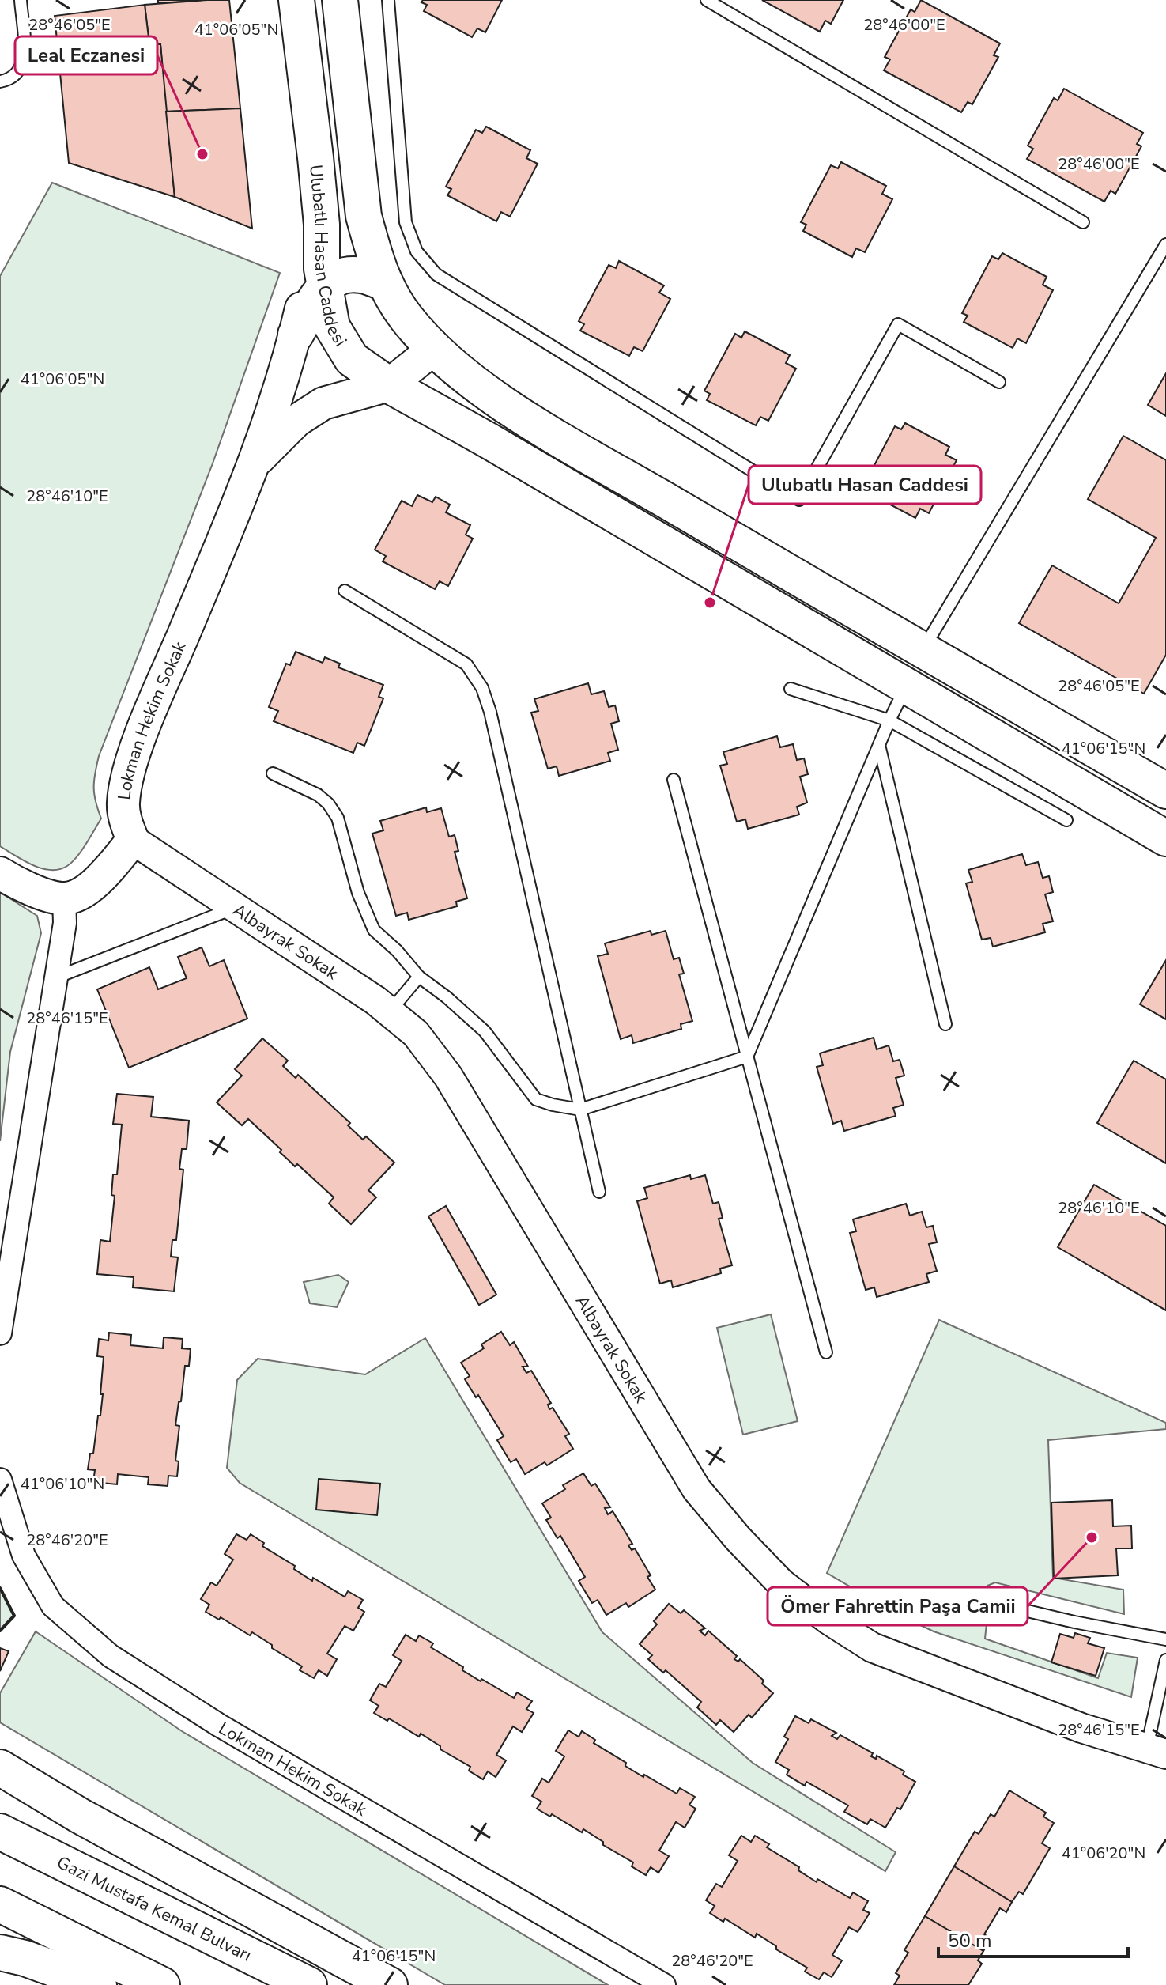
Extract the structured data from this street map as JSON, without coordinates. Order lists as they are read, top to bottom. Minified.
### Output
{"streets":{"main road":["Ulubatlı Hasan Caddesi","Lokman Hekim Sokak","Gazi Mustafa Kemal Bulvarı"],"street":["Albayrak Sokak"]},"crossings":[["Ulubatlı Hasan Caddesi","Lokman Hekim Sokak"],["Lokman Hekim Sokak","Albayrak Sokak"]],"places":["Leal Eczanesi","Ulubatlı Hasan Caddesi","Ömer Fahrettin Paşa Camii"],"scale_bar":"50 m","coordinates":["28°46'05\"E","28°46'00\"E","41°06'05\"N","28°46'10\"E","41°06'15\"N","28°46'15\"E","41°06'10\"N","28°46'20\"E","41°06'20\"N"]}
